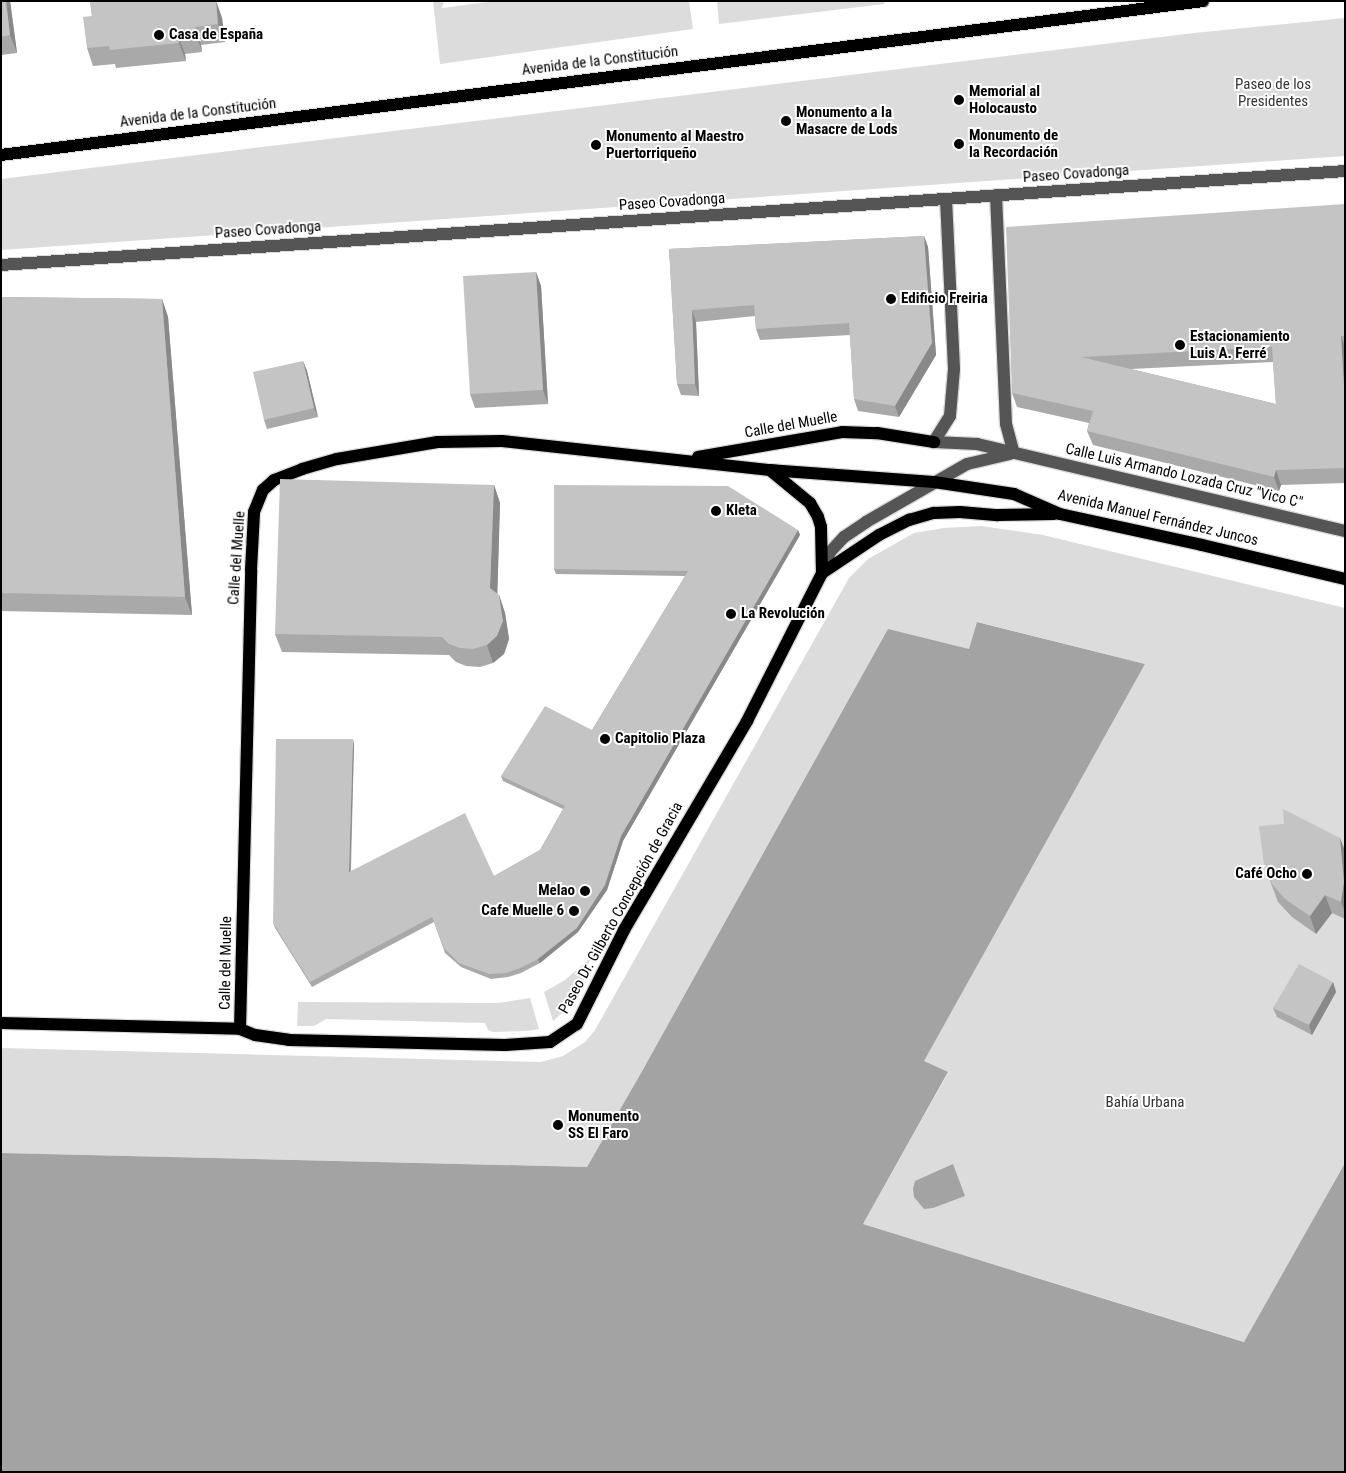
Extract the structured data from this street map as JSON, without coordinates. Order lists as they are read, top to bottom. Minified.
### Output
{"streets":{"main road":["Avenida de la Constitución","Calle del Muelle","Avenida Manuel Fernández Juncos","Paseo Dr. Gilberto Concepción de Gracia"],"street":["Paseo Covadonga","Calle Luis Armando Lozada Cruz \"Vico C\""]},"crossings":[["Calle del Muelle","Calle Luis Armando Lozada Cruz \"Vico C\""],["Calle del Muelle","Avenida Manuel Fernández Juncos"],["Calle del Muelle","Paseo Dr. Gilberto Concepción de Gracia"],["Avenida Manuel Fernández Juncos","Paseo Dr. Gilberto Concepción de Gracia"]],"parks":["Paseo de los Presidentes","Bahía Urbana"],"places":["Casa de España","Memorial al Holocausto","Monumento a la Masacre de Lods","Monumento de la Recordación","Monumento al Maestro Puertorriqueño","Edificio Freiria","Estacionamiento Luis A. Ferré","Kleta","La Revolución","Capitolio Plaza","Café Ocho","Melao","Cafe Muelle 6","Monumento SS El Faro"]}
